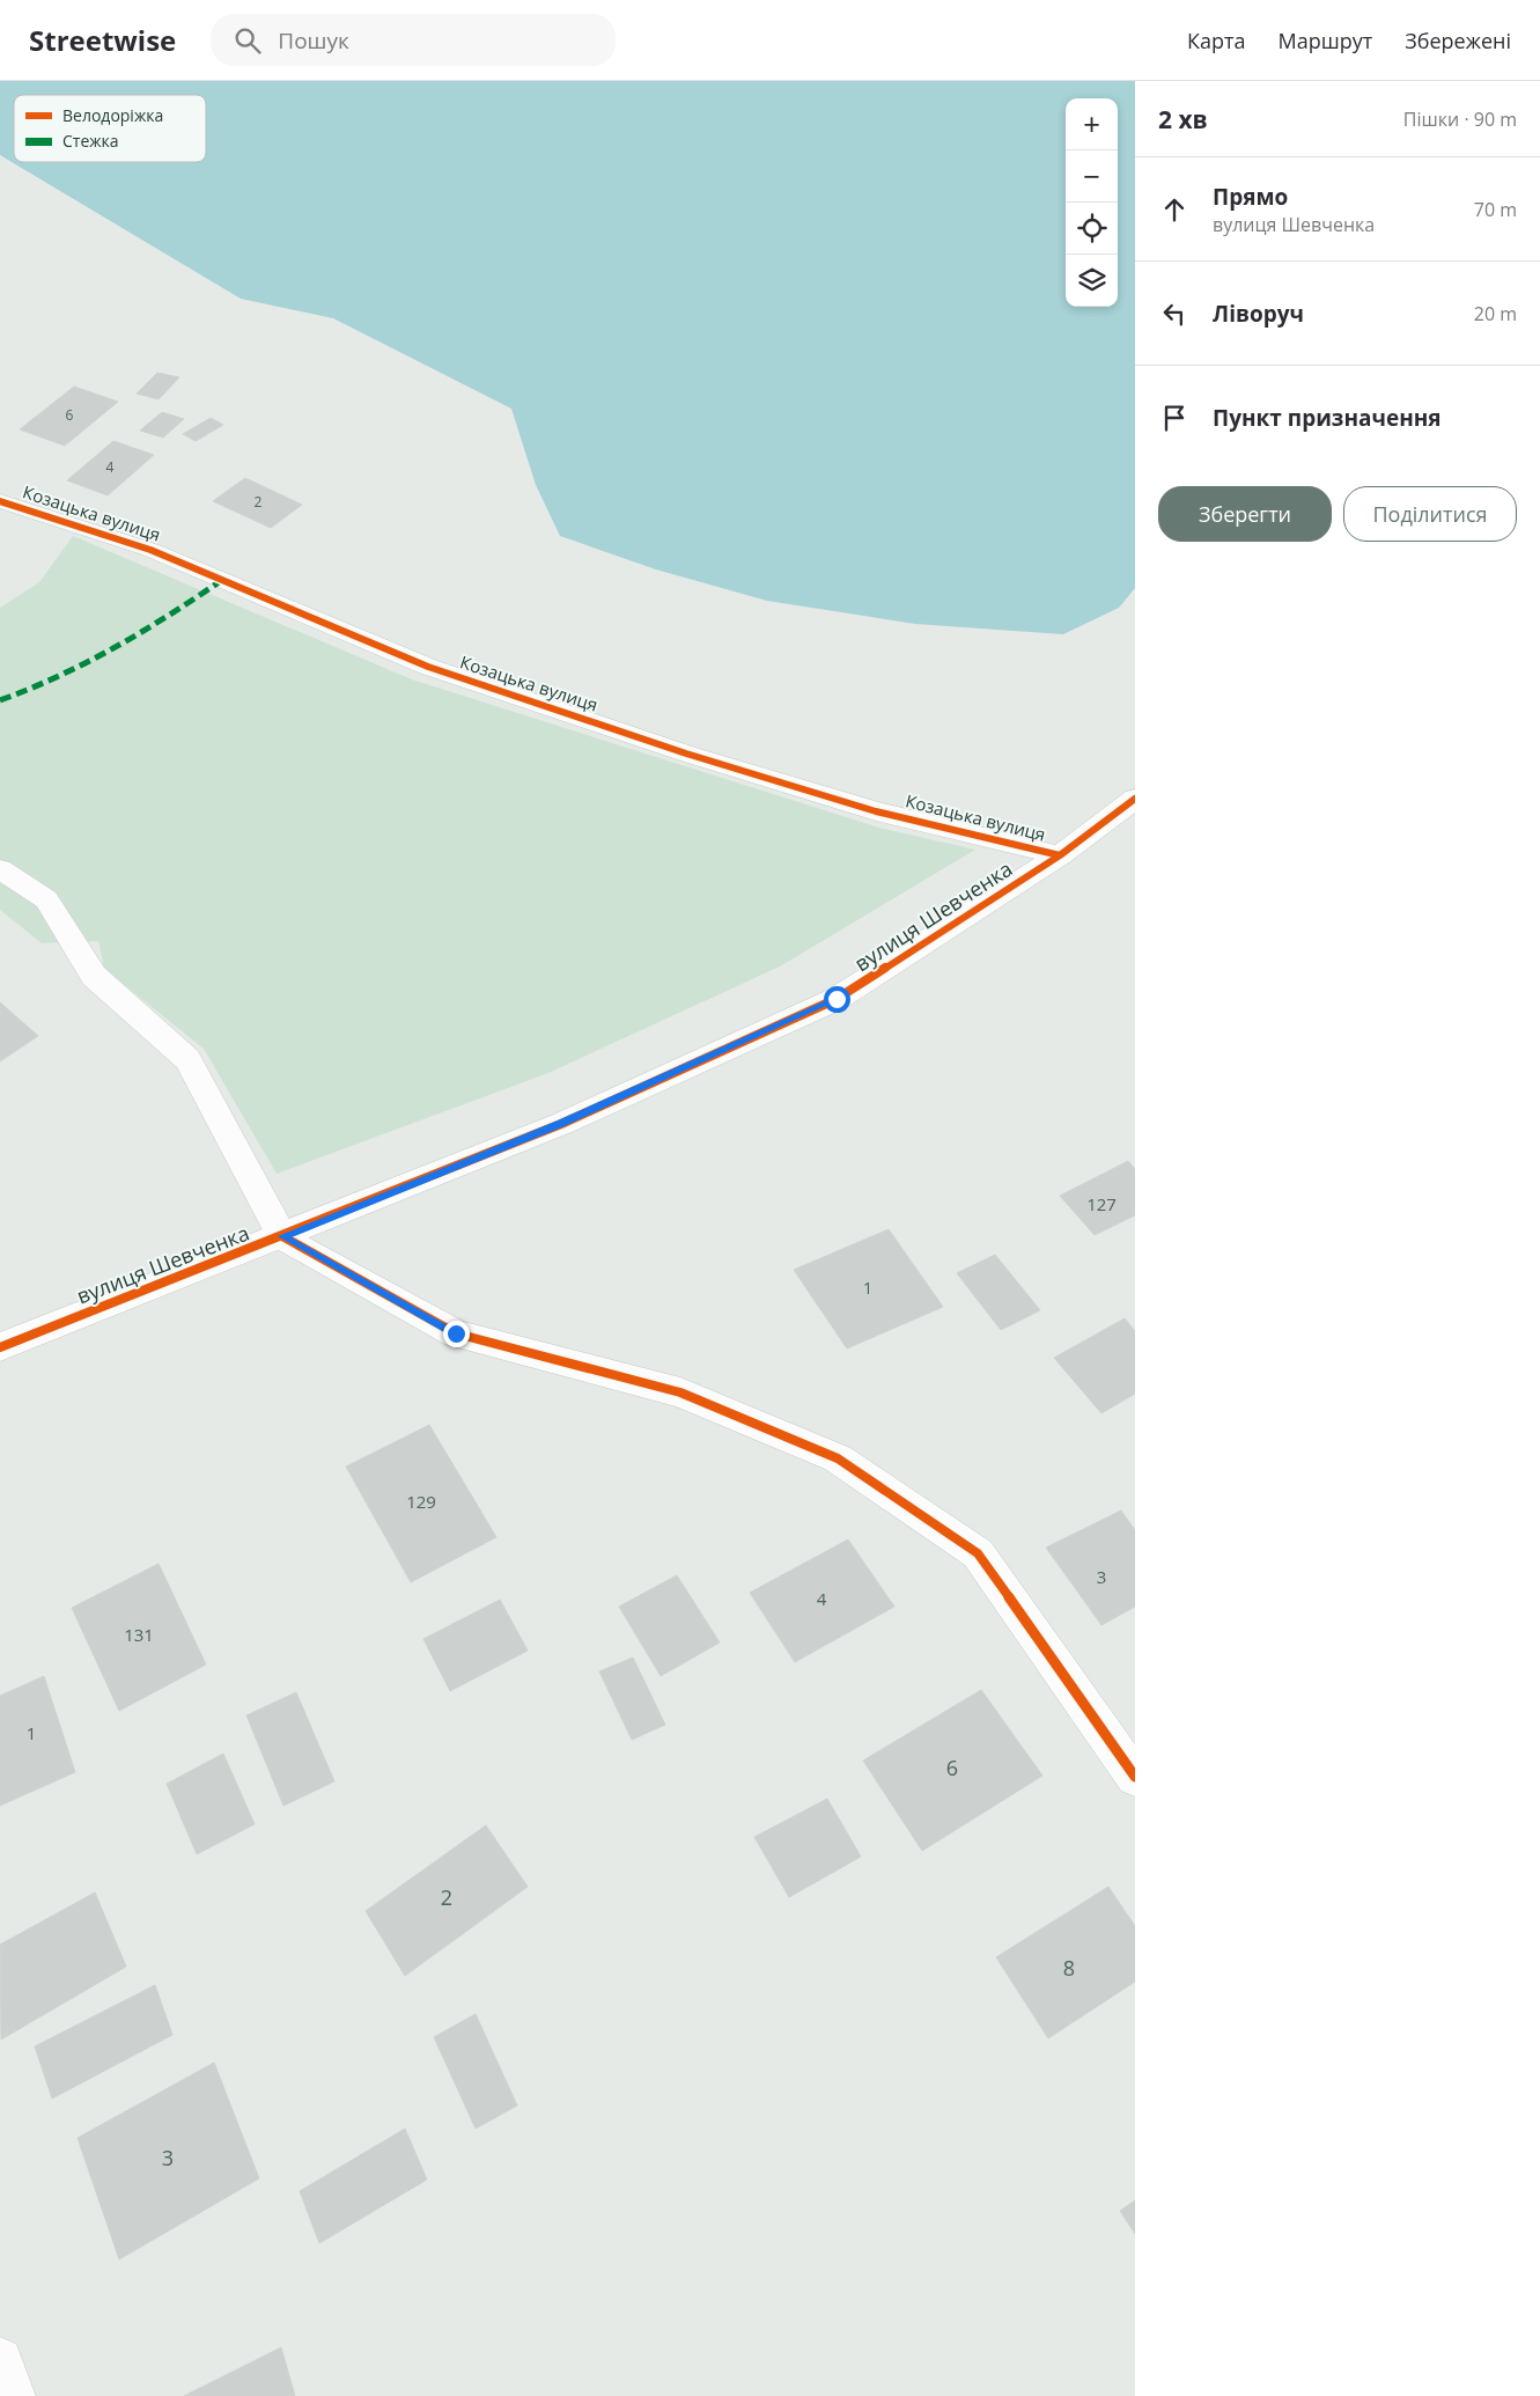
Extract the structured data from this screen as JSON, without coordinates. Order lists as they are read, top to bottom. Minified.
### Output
{"streets":{"street":["Козацька вулиця","вулиця Шевченка"]},"crossings":[["Козацька вулиця","вулиця Шевченка"]],"house_numbers":["6","4","2","127","1","129","3","4","131","1","6","2","8","3"],"legend":["Велодоріжка","Стежка"],"page":{"header":"Streetwise","search":"Пошук","nav":["Карта","Маршрут","Збережені"],"heading":["2 хв","Пішки · 90 m"],"map_buttons":["+","−"],"list":[["Прямо","вулиця Шевченка","70 m"],["Ліворуч","20 m"],"Пункт призначення"],"buttons":["Зберегти","Поділитися"]}}
